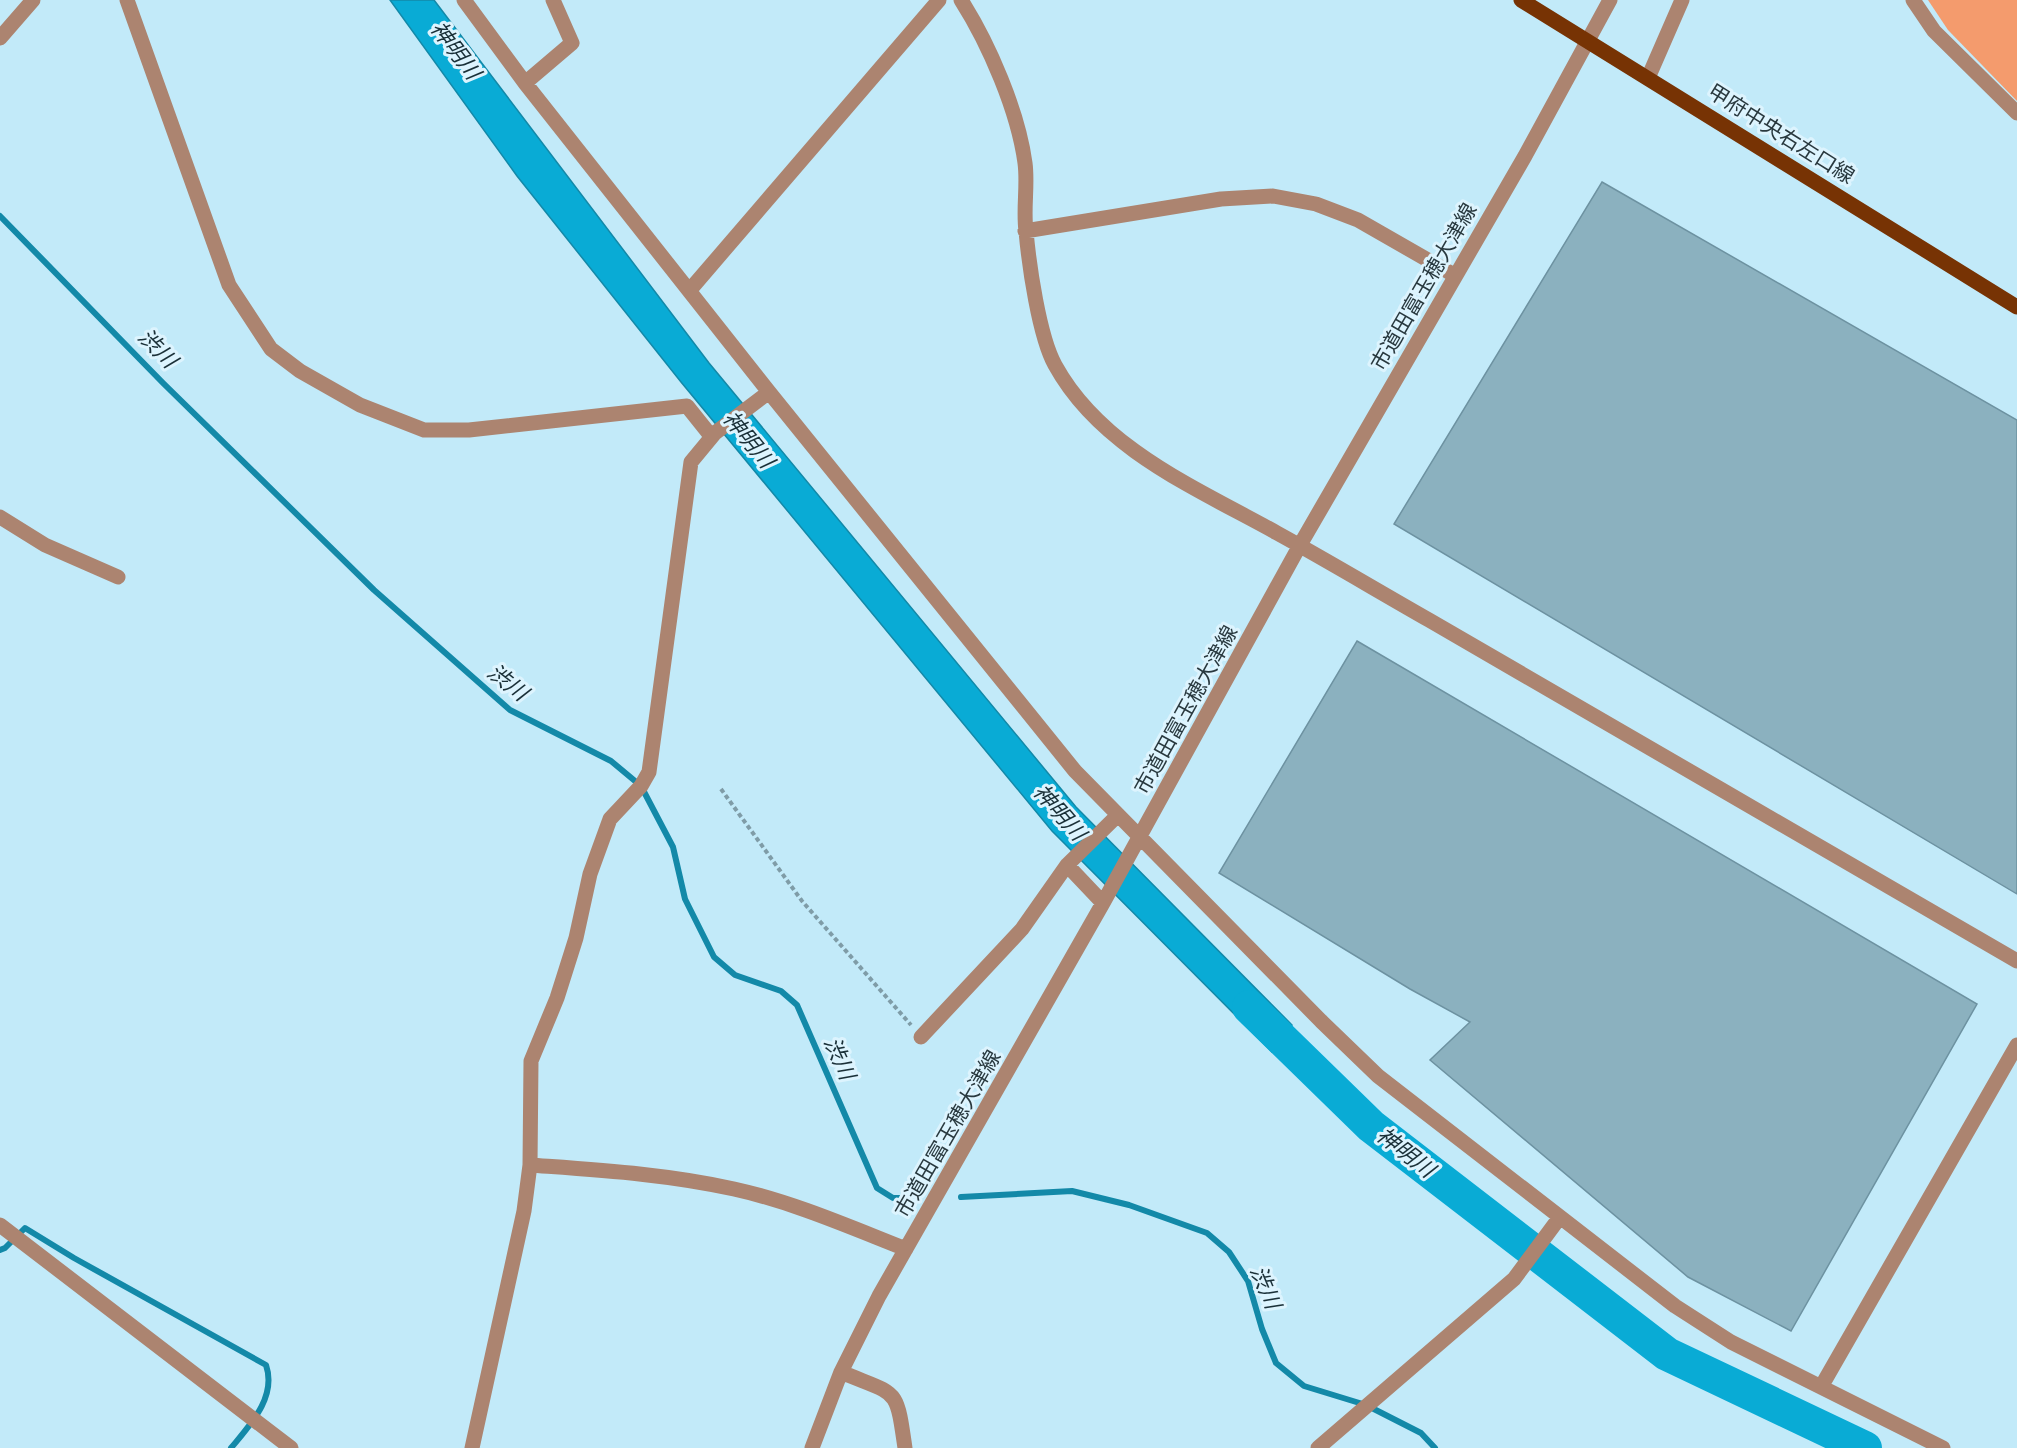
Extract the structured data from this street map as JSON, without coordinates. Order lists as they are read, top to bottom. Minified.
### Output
{"streets":{"main road":["甲府中央右左口線"],"street":["市道田富玉穂大津線"]},"crossings":[["甲府中央右左口線","市道田富玉穂大津線"]],"water":["神明川","渋川"]}
